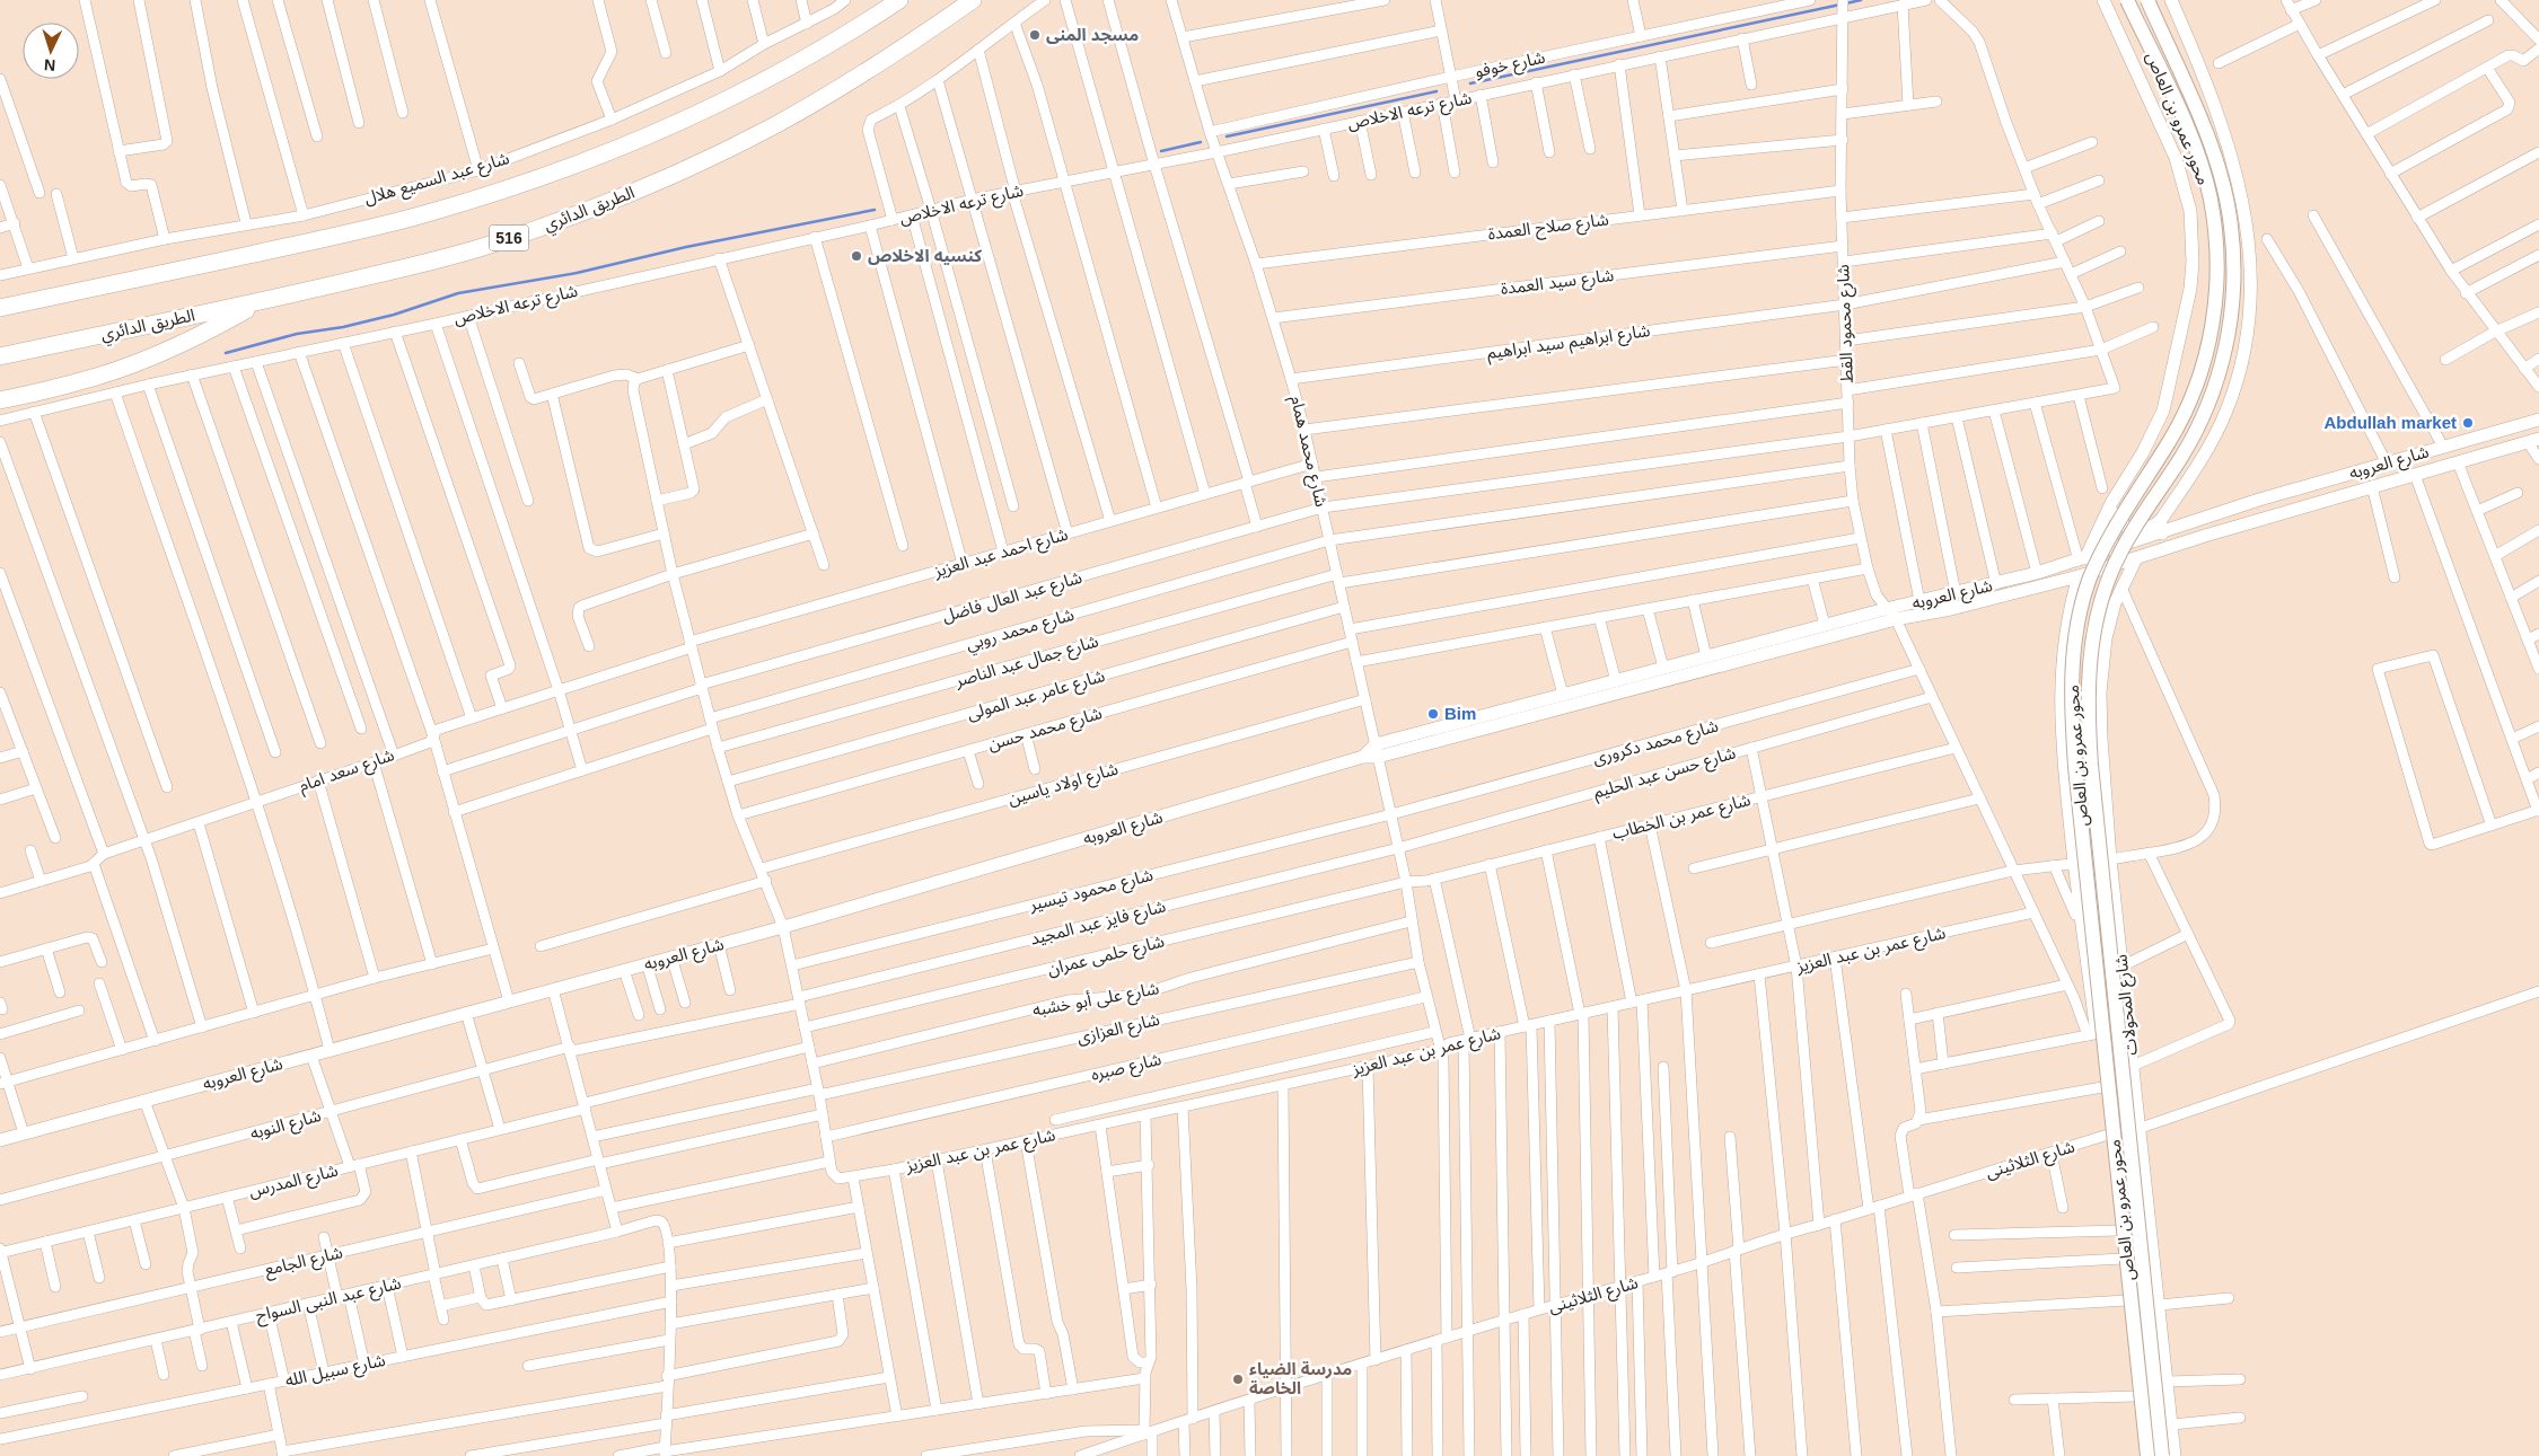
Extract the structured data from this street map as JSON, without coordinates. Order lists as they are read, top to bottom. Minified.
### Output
{"streets":{"highway":["الطريق الدائري","516"],"main road":["محور عمرو بن العاص"],"street":["شارع خوفو","شارع ترعه الاخلاص","شارع عبد السميع هلال","شارع صلاح العمدة","شارع سيد العمدة","شارع محمود القط","شارع ابراهيم سيد ابراهيم","شارع محمد همام","شارع العروبه","شارع احمد عبد العزيز","شارع عبد العال فاضل","شارع محمد روبي","شارع جمال عبد الناصر","شارع عامر عبد المولى","شارع محمد حسن","شارع محمد دكرورى","شارع سعد امام","شارع حسن عبد الحليم","شارع اولاد ياسين","شارع عمر بن الخطاب","شارع محمود تيسير","شارع فايز عبد المجيد","شارع عمر بن عبد العزيز","شارع حلمى عمران","شارع على أبو خشبه","شارع المحولات","شارع العزازى","شارع صبره","شارع النوبه","شارع الثلاثينى","شارع المدرس","شارع الجامع","شارع عبد النبى السواح","شارع سبيل الله"]},"crossings":[["شارع خوفو","شارع محمد همام"],["شارع ترعه الاخلاص","شارع محمود القط"],["شارع ترعه الاخلاص","شارع محمد همام"],["شارع صلاح العمدة","شارع محمود القط"],["شارع صلاح العمدة","شارع محمد همام"],["شارع سيد العمدة","شارع محمود القط"],["شارع سيد العمدة","شارع محمد همام"],["شارع محمود القط","شارع ابراهيم سيد ابراهيم"],["شارع محمود القط","شارع العروبه"],["شارع محمود القط","شارع عبد العال فاضل"],["شارع محمود القط","شارع محمد روبي"],["شارع محمود القط","شارع جمال عبد الناصر"],["شارع محمود القط","شارع محمد دكرورى"],["شارع محمود القط","شارع حسن عبد الحليم"],["شارع محمود القط","شارع عمر بن الخطاب"],["شارع محمود القط","شارع عمر بن عبد العزيز"],["شارع محمود القط","شارع المحولات"],["شارع ابراهيم سيد ابراهيم","شارع محمد همام"],["شارع محمد همام","شارع العروبه"],["شارع محمد همام","شارع احمد عبد العزيز"],["شارع محمد همام","شارع عبد العال فاضل"],["شارع محمد همام","شارع محمد روبي"],["شارع محمد همام","شارع جمال عبد الناصر"],["شارع محمد همام","شارع عامر عبد المولى"],["شارع محمد همام","شارع محمد حسن"],["شارع محمد همام","شارع محمد دكرورى"],["شارع محمد همام","شارع حسن عبد الحليم"],["شارع محمد همام","شارع اولاد ياسين"],["شارع محمد همام","شارع عمر بن الخطاب"],["شارع محمد همام","شارع محمود تيسير"],["شارع محمد همام","شارع فايز عبد المجيد"],["شارع محمد همام","شارع عمر بن عبد العزيز"],["شارع محمد همام","شارع حلمى عمران"],["شارع محمد همام","شارع على أبو خشبه"],["شارع محمد همام","شارع العزازى"],["شارع محمد همام","شارع صبره"],["شارع محمد همام","شارع الثلاثينى"],["شارع العروبه","شارع المحولات"],["شارع احمد عبد العزيز","شارع سعد امام"],["شارع محمد دكرورى","شارع محمود تيسير"],["شارع حسن عبد الحليم","شارع فايز عبد المجيد"],["شارع عمر بن الخطاب","شارع حلمى عمران"],["شارع فايز عبد المجيد","شارع النوبه"],["شارع المحولات","شارع الثلاثينى"]],"places":["مسجد المنى","كنسيه الاخلاص","Abdullah market","Bim","مدرسة الضياء الخاصة"],"north":"bottom"}
